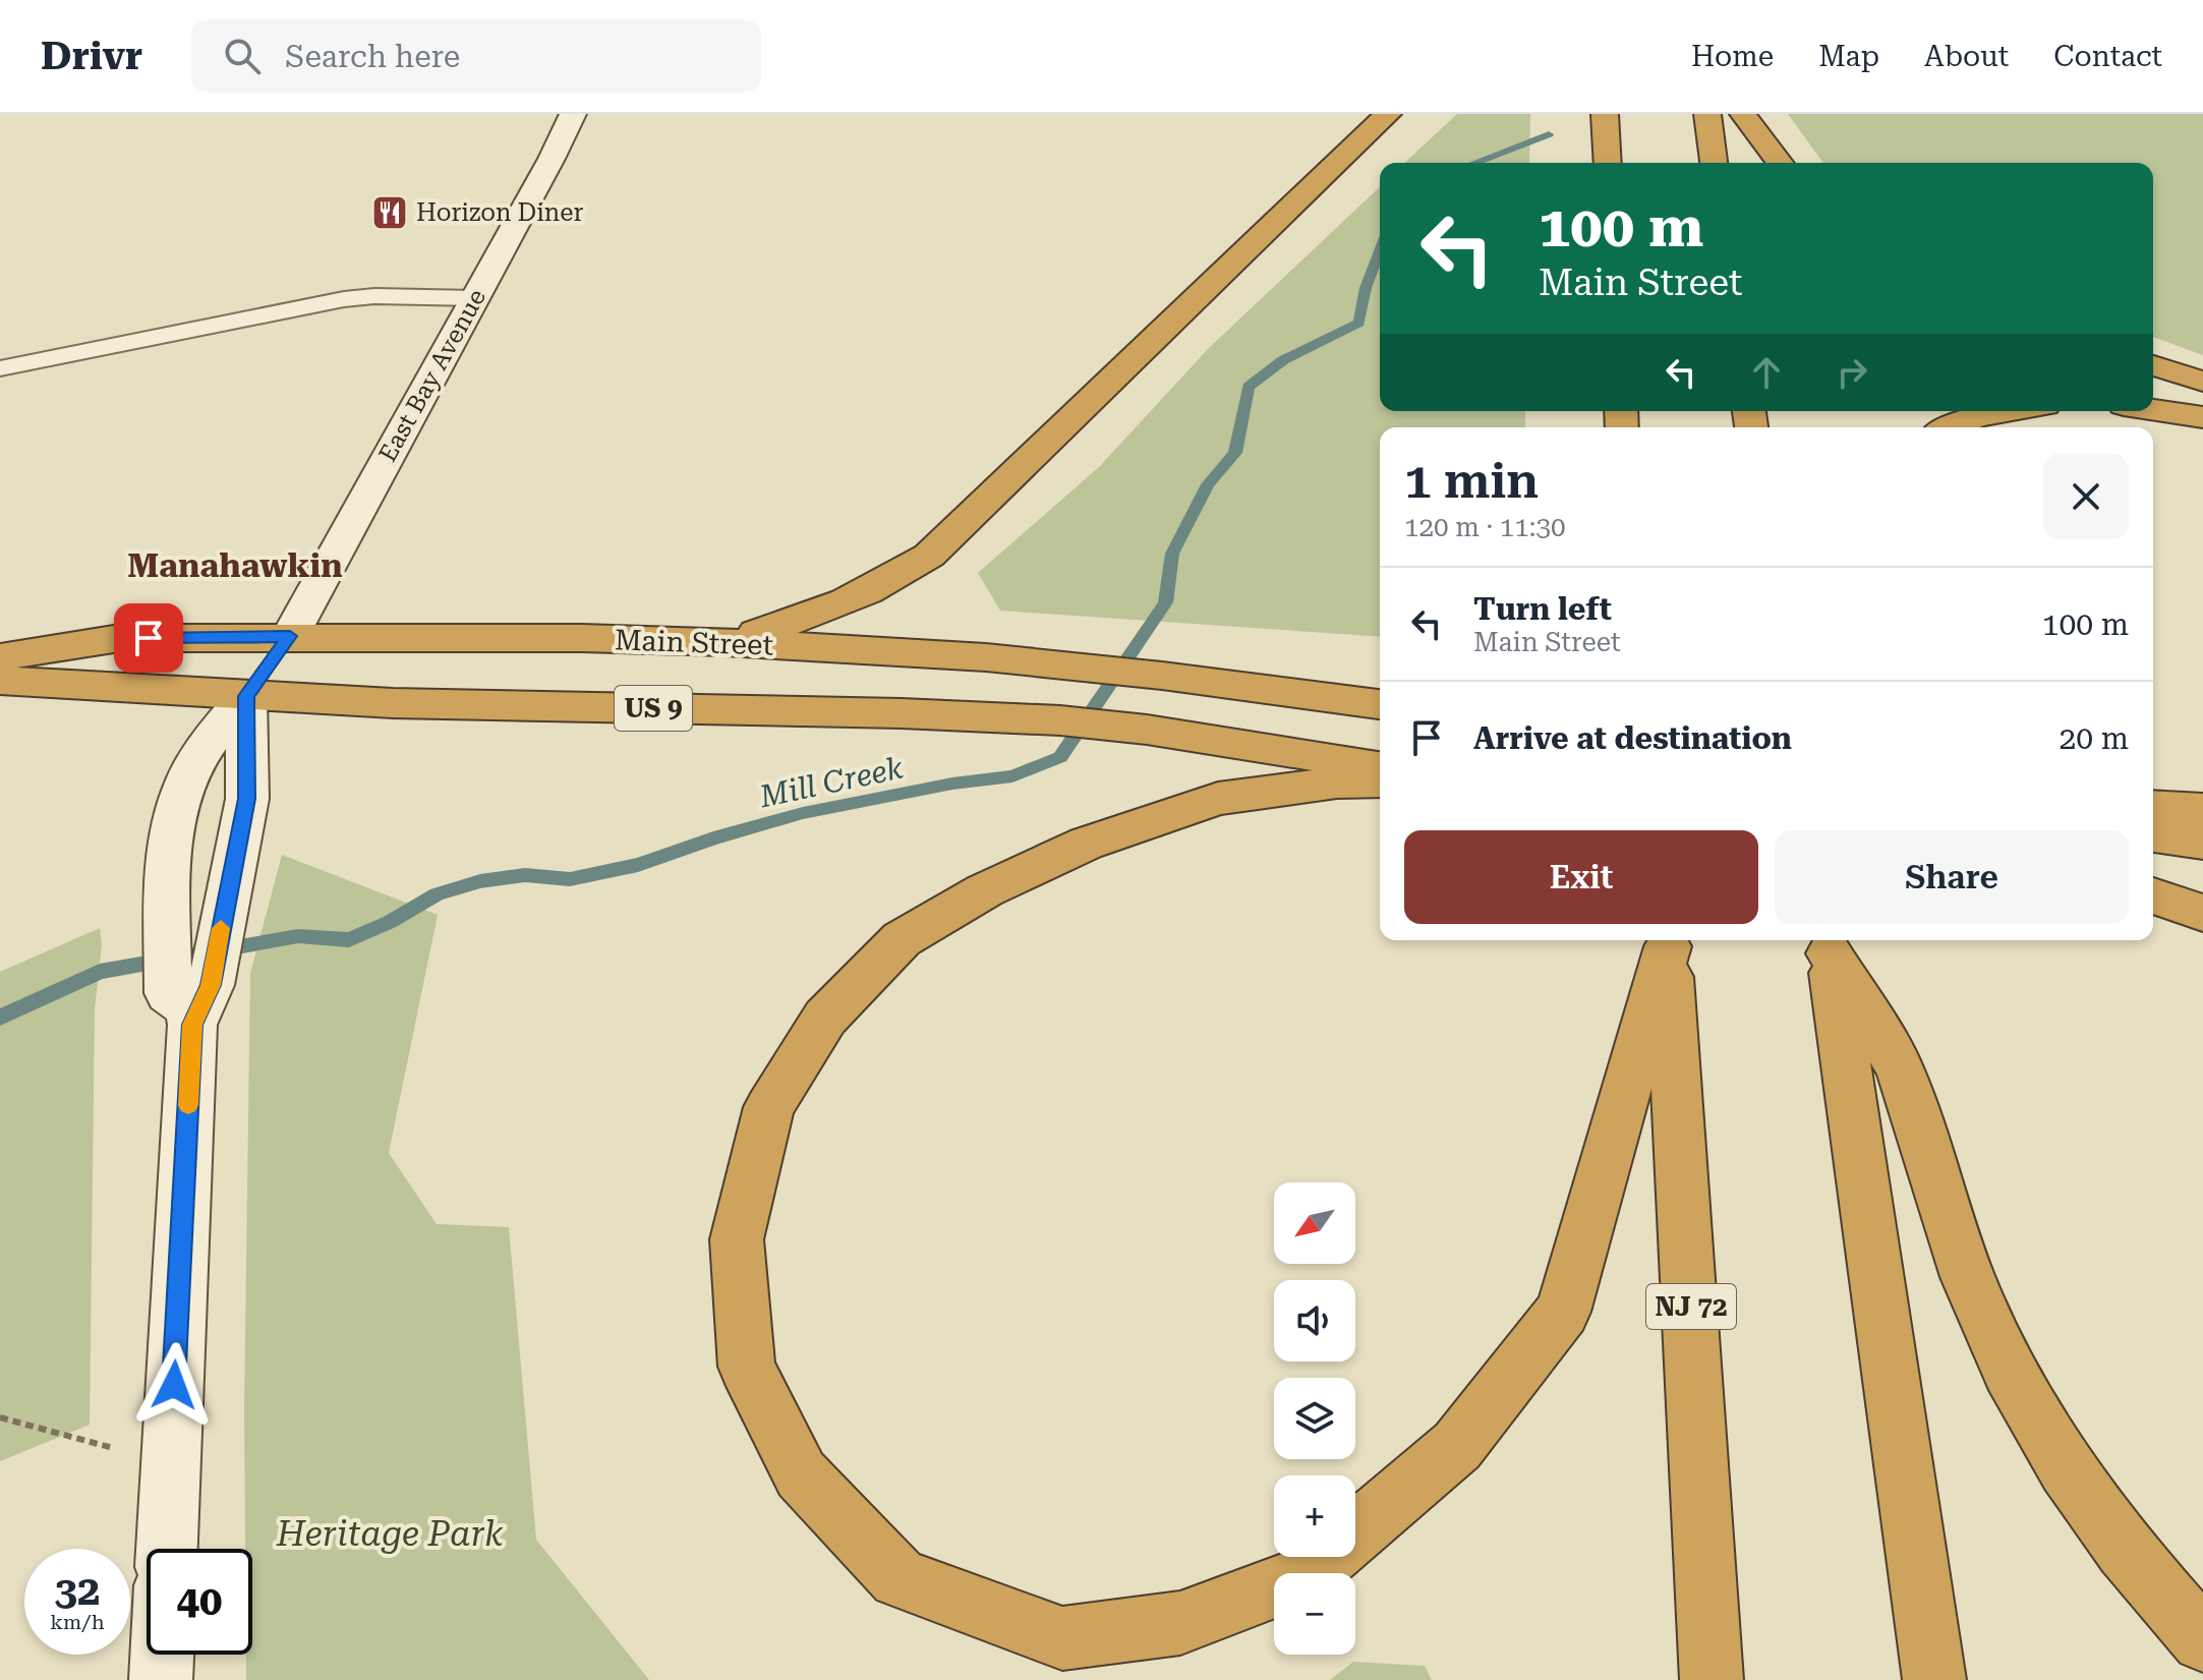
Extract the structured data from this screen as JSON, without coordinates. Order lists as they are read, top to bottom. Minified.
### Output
{"streets":{"highway":["Main Street","US 9","NJ 72"],"street":["East Bay Avenue"]},"crossings":[["East Bay Avenue","Main Street"]],"districts":["Manahawkin"],"water":["Mill Creek"],"parks":["Heritage Park"],"places":{"restaurant":["Horizon Diner"]},"north":"bottom left","page":{"header":"Drivr","search":"Search here","nav":["Home","Map","About","Contact"],"turn":["100 m","Main Street"],"heading":["1 min","120 m · 11:30"],"list":[{"name":"Turn left","note":"Main Street","value":"100 m"},{"name":"Arrive at destination","value":"20 m"}],"buttons":["Exit","Share"],"map_buttons":["+","−"],"speed":"32 km/h","limit":"40"}}
